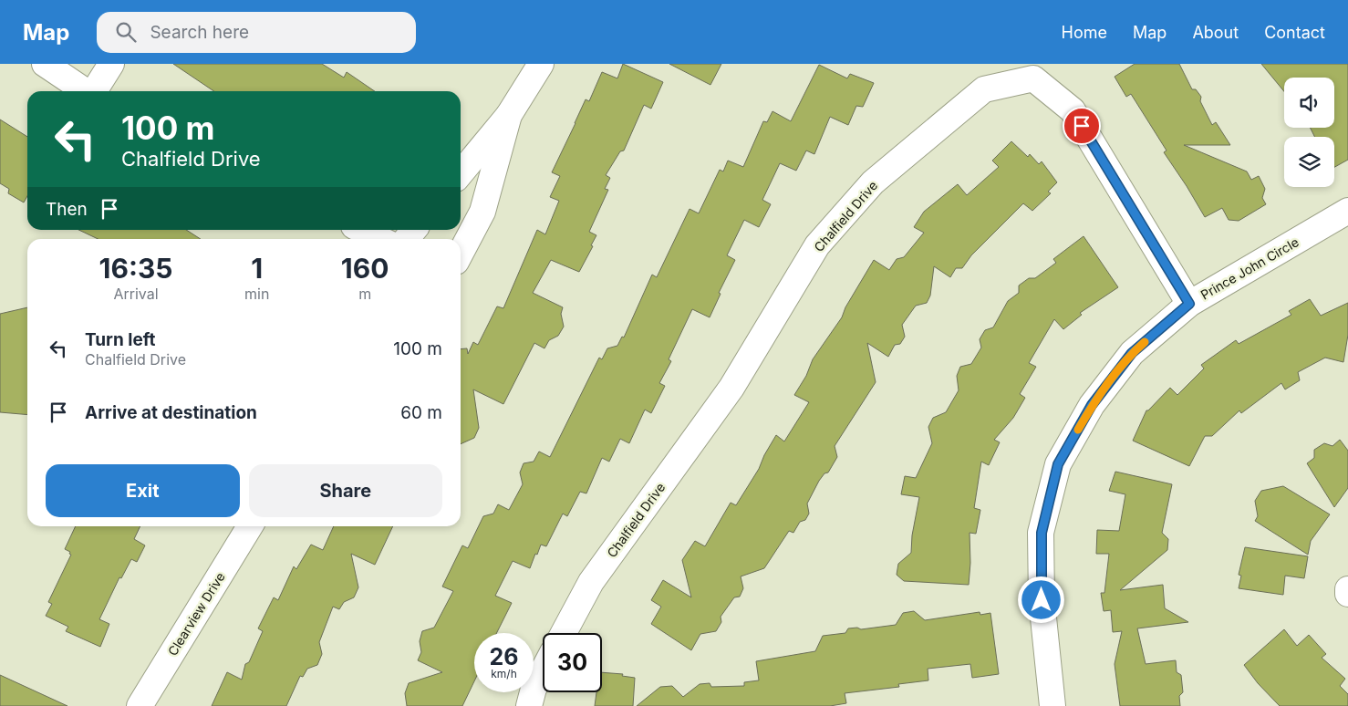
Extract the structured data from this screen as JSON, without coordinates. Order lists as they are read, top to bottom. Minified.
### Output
{"streets":{"street":["Chalfield Drive","Prince John Circle","Clearview Drive"]},"crossings":[["Chalfield Drive","Prince John Circle"]],"page":{"header":"Map","search":"Search here","nav":["Home","Map","About","Contact"],"turn":["100 m","Chalfield Drive"],"then":"Then","eta":["16:35","Arrival","1","min","160","m"],"list":[{"name":"Turn left","note":"Chalfield Drive","value":"100 m"},{"name":"Arrive at destination","value":"60 m"}],"buttons":["Exit","Share"],"speed":"26 km/h","limit":"30"}}
